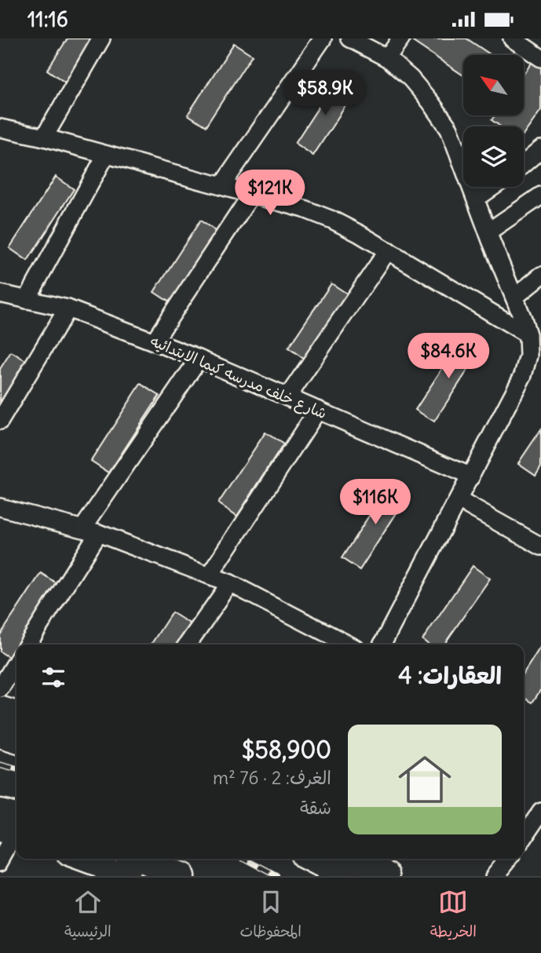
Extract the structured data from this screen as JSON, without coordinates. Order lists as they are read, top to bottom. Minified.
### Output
{"streets":{"street":["شارع خلف مدرسه كيما الابتدائيه"]},"north":"top left","page":{"status":"11:16","price":["$58.9K","$121K","$84.6K","$116K"],"heading":"العقارات: 4","list":[{"name":"$58,900","note":"الغرف: 2 · 76 m² · شقة"}],"tabs":["الخريطة","المحفوظات","الرئيسية"]}}
